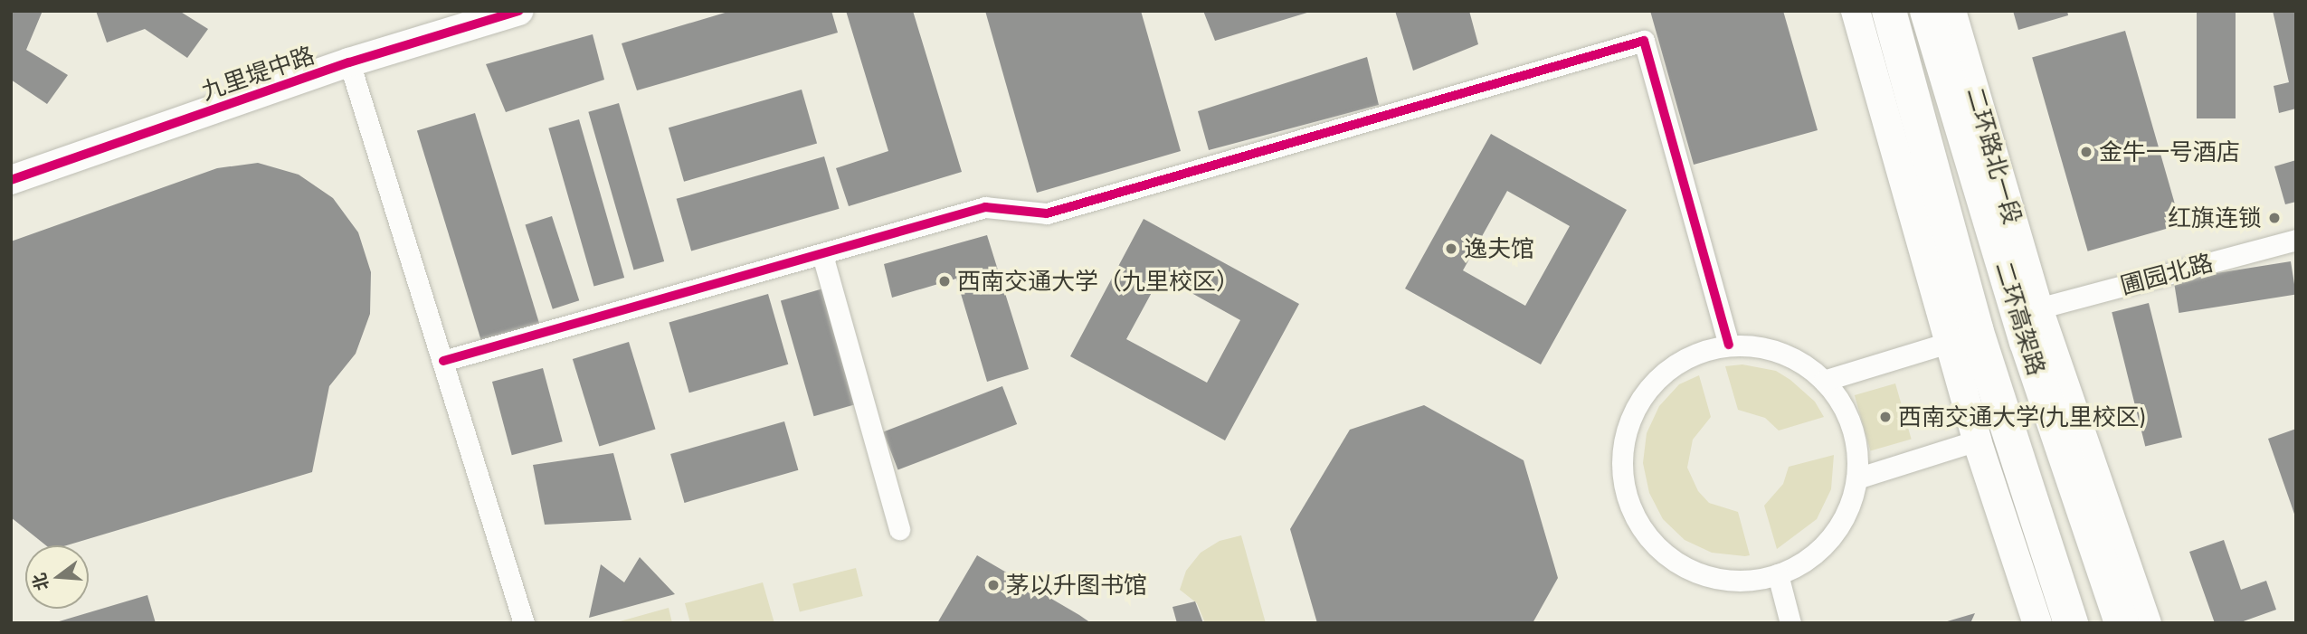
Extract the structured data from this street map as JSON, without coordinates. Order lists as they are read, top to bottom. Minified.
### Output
{"streets":{"highway":["二环高架路"],"main road":["九里堤中路","二环路北一段"],"street":["圃园北路"]},"crossings":[["二环路北一段","圃园北路"]],"places":["金牛一号酒店","红旗连锁","逸夫馆","西南交通大学（九里校区）","西南交通大学(九里校区)","茅以升图书馆"],"north":"left"}
